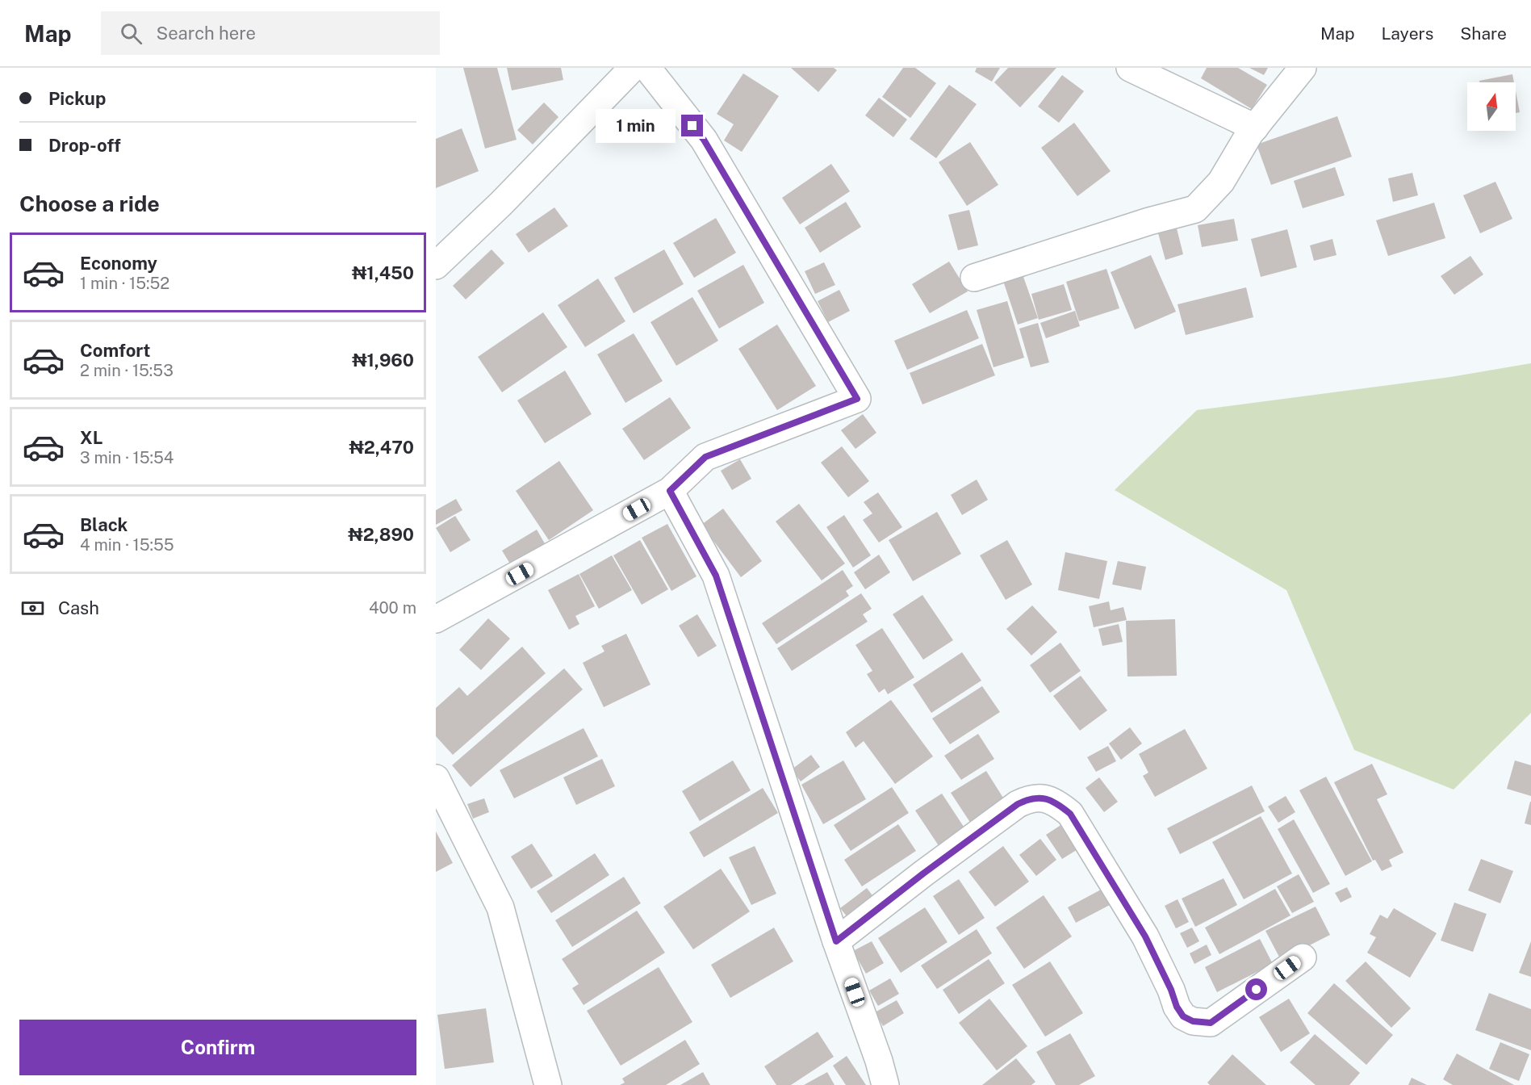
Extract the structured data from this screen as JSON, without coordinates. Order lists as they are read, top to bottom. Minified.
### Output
{"north":"top","page":{"header":"Map","search":"Search here","nav":["Map","Layers","Share"],"banner":["Pickup","Drop-off"],"bubble":"1 min","heading":"Choose a ride","list":[{"name":"Economy","note":"1 min · 15:52","value":"₦1,450"},{"name":"Comfort","note":"2 min · 15:53","value":"₦1,960"},{"name":"XL","note":"3 min · 15:54","value":"₦2,470"},{"name":"Black","note":"4 min · 15:55","value":"₦2,890"}],"pay":["Cash","400 m"],"buttons":"Confirm"}}
